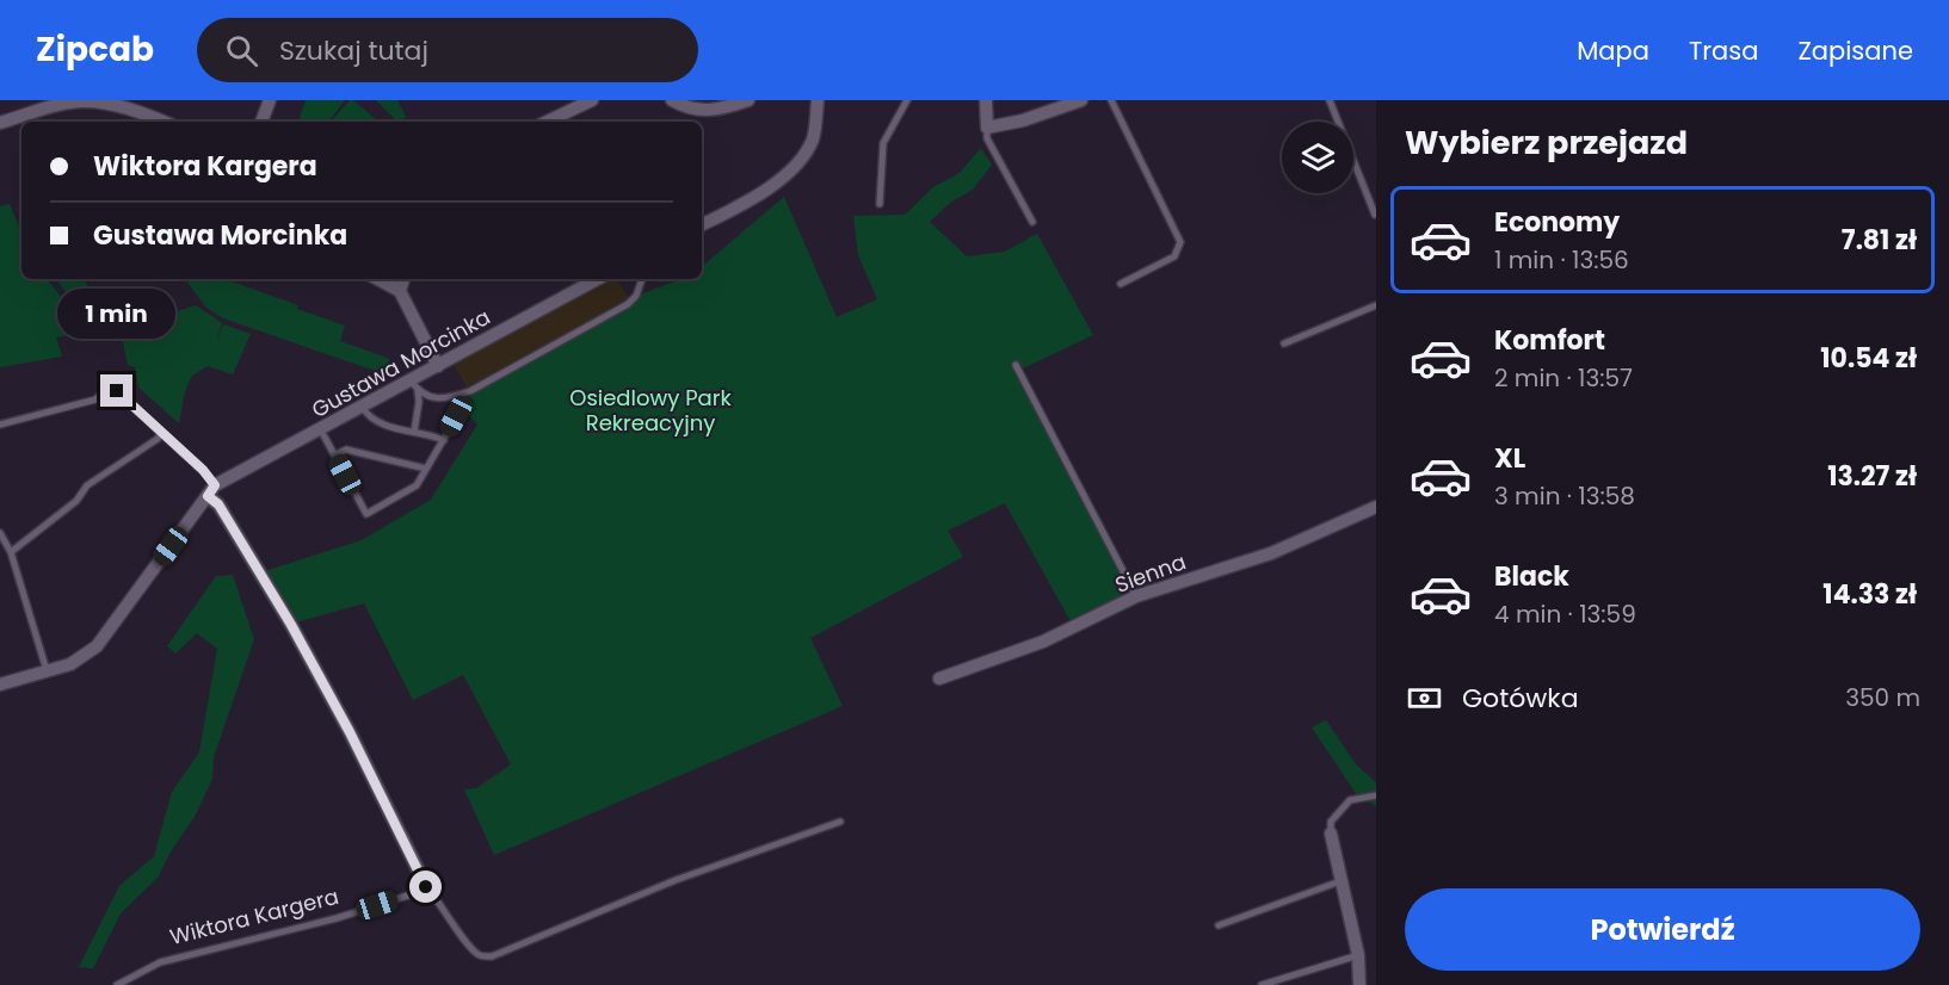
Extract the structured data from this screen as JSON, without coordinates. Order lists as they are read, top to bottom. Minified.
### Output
{"streets":{"street":["Gustawa Morcinka","Sienna"],"lane":["Wiktora Kargera"]},"parks":["Osiedlowy Park Rekreacyjny"],"page":{"header":"Zipcab","search":"Szukaj tutaj","nav":["Mapa","Trasa","Zapisane"],"heading":"Wybierz przejazd","banner":["Wiktora Kargera","Gustawa Morcinka"],"list":[{"name":"Economy","note":"1 min · 13:56","value":"7.81 zł"},{"name":"Komfort","note":"2 min · 13:57","value":"10.54 zł"},{"name":"XL","note":"3 min · 13:58","value":"13.27 zł"},{"name":"Black","note":"4 min · 13:59","value":"14.33 zł"}],"bubble":"1 min","pay":["Gotówka","350 m"],"buttons":"Potwierdź"}}
